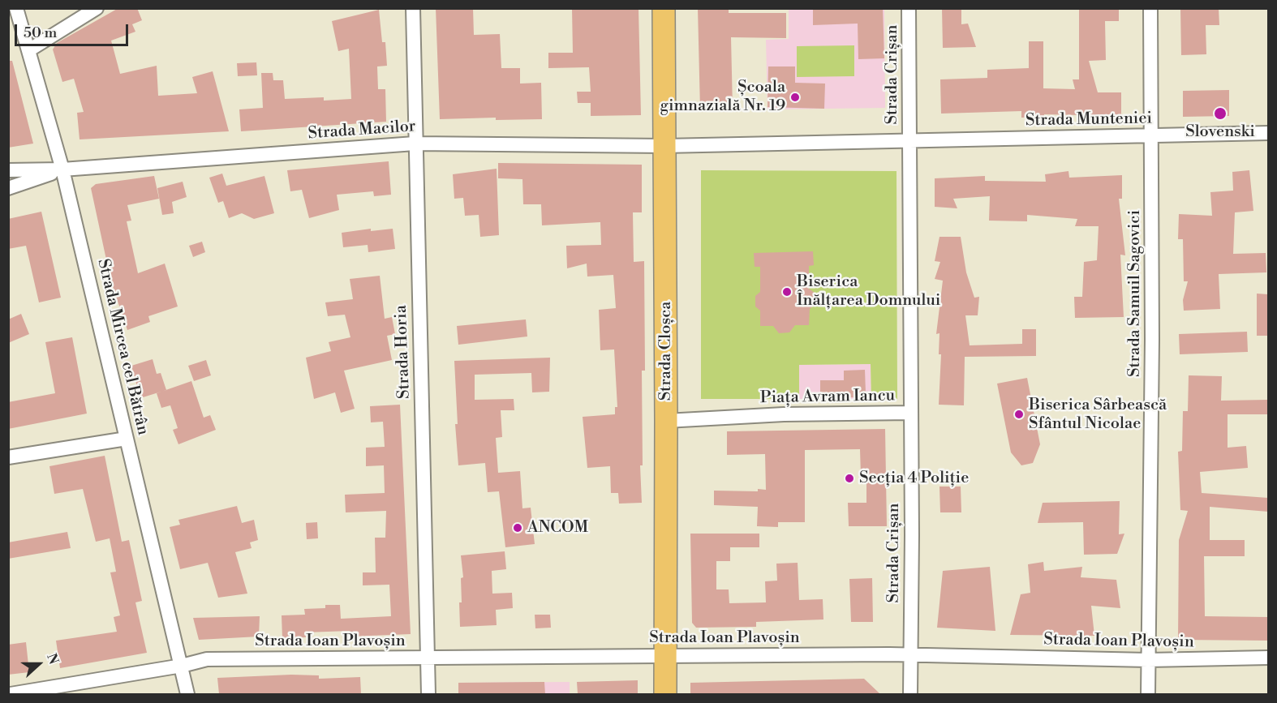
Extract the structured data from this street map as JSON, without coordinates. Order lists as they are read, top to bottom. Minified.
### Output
{"streets":{"main road":["Strada Cloșca"],"street":["Strada Crișan","Strada Munteniei","Strada Macilor","Strada Samuil Sagovici","Strada Mircea cel Bătrân","Strada Horia","Piața Avram Iancu","Strada Ioan Plavoșin"]},"crossings":[["Strada Crișan","Strada Munteniei"],["Strada Crișan","Piața Avram Iancu"],["Strada Crișan","Strada Ioan Plavoșin"],["Strada Munteniei","Strada Samuil Sagovici"],["Strada Munteniei","Piața Avram Iancu"],["Strada Macilor","Strada Mircea cel Bătrân"],["Strada Macilor","Strada Cloșca"],["Strada Macilor","Strada Horia"],["Strada Samuil Sagovici","Strada Ioan Plavoșin"],["Strada Mircea cel Bătrân","Strada Ioan Plavoșin"],["Strada Cloșca","Piața Avram Iancu"],["Strada Cloșca","Strada Ioan Plavoșin"],["Strada Horia","Strada Ioan Plavoșin"]],"places":["Școala gimnazială Nr. 19","Slovenski","Biserica Înălțarea Domnului","Biserica Sârbească Sfântul Nicolae","Secția 4 Poliție","ANCOM"],"scale_bar":"50 m","north":"right"}
